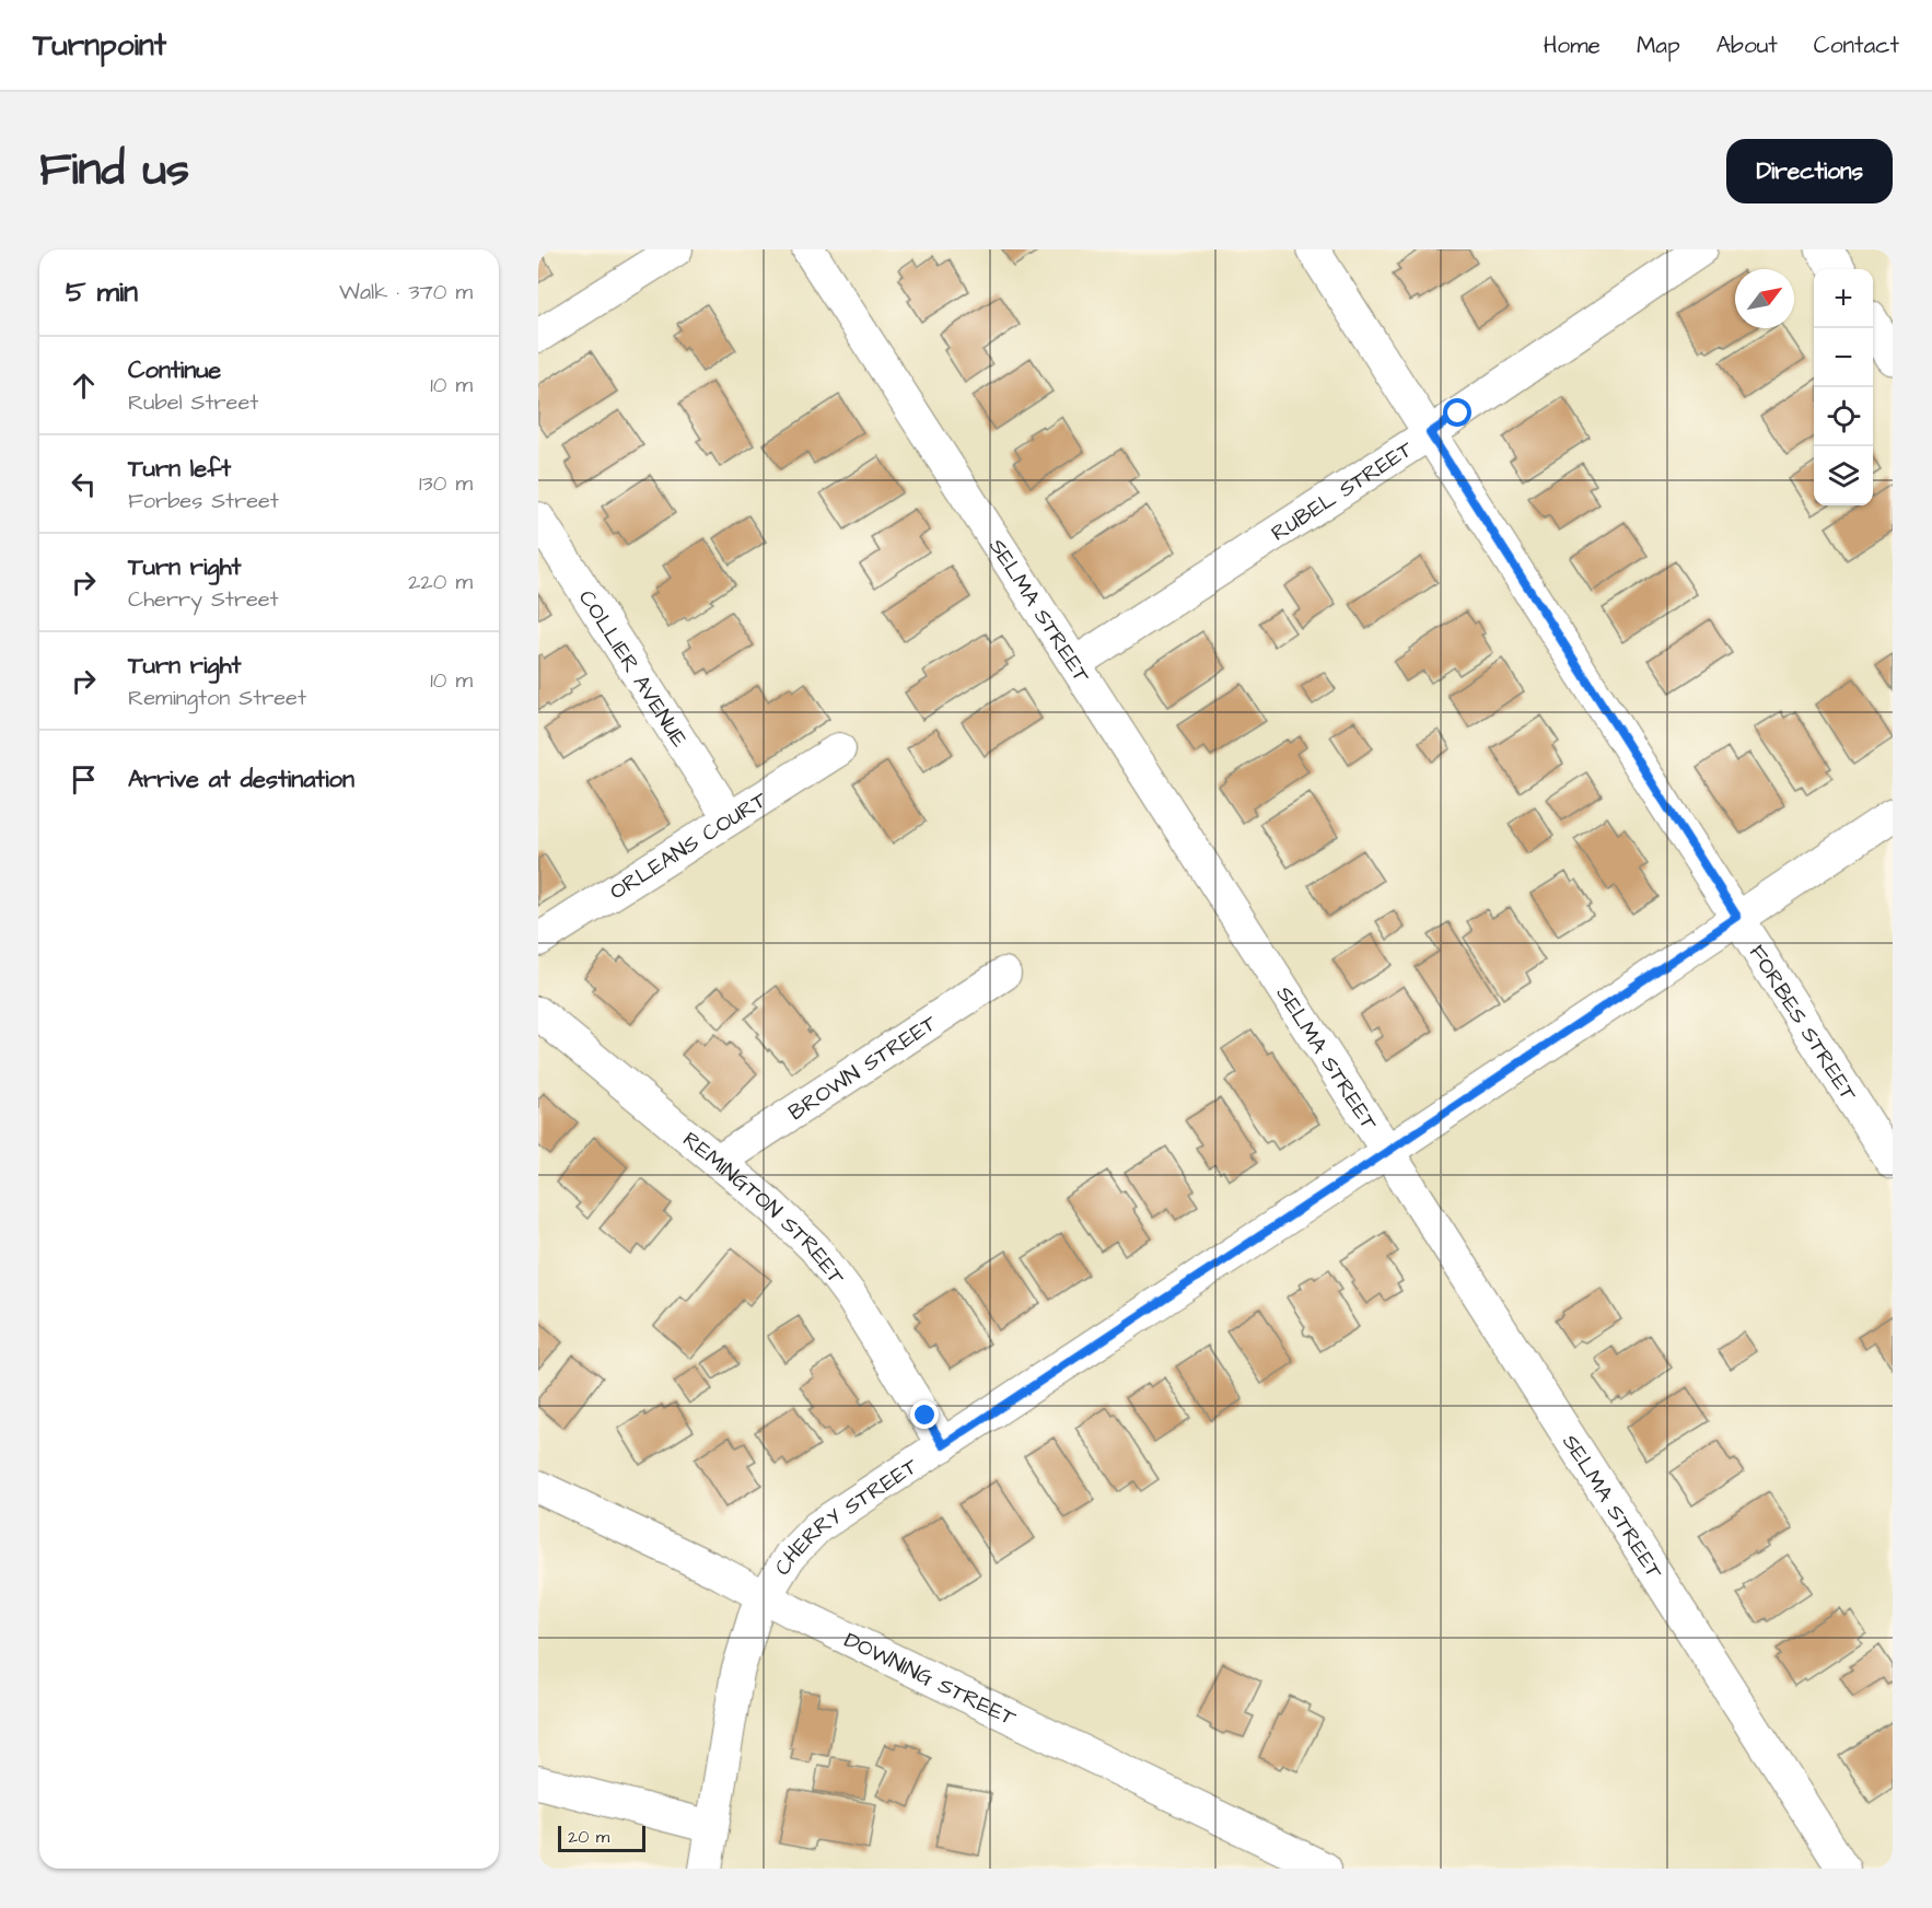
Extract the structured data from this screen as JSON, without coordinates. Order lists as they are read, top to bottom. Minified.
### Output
{"streets":{"street":["RUBEL STREET","SELMA STREET","COLLIER AVENUE","ORLEANS COURT","FORBES STREET","BROWN STREET","REMINGTON STREET","CHERRY STREET","DOWNING STREET"]},"crossings":[["RUBEL STREET","SELMA STREET"],["RUBEL STREET","FORBES STREET"],["SELMA STREET","CHERRY STREET"],["COLLIER AVENUE","ORLEANS COURT"],["FORBES STREET","CHERRY STREET"],["BROWN STREET","REMINGTON STREET"],["REMINGTON STREET","CHERRY STREET"],["CHERRY STREET","DOWNING STREET"]],"scale_bar":"20 m","north":"top right","page":{"header":"Turnpoint","nav":["Home","Map","About","Contact"],"title":"Find us","buttons":"Directions","heading":["5 min","Walk · 370 m"],"map_buttons":["+","−"],"list":[["Continue","Rubel Street","10 m"],["Turn left","Forbes Street","130 m"],["Turn right","Cherry Street","220 m"],["Turn right","Remington Street","10 m"],"Arrive at destination"],"scale":"20 m"}}
